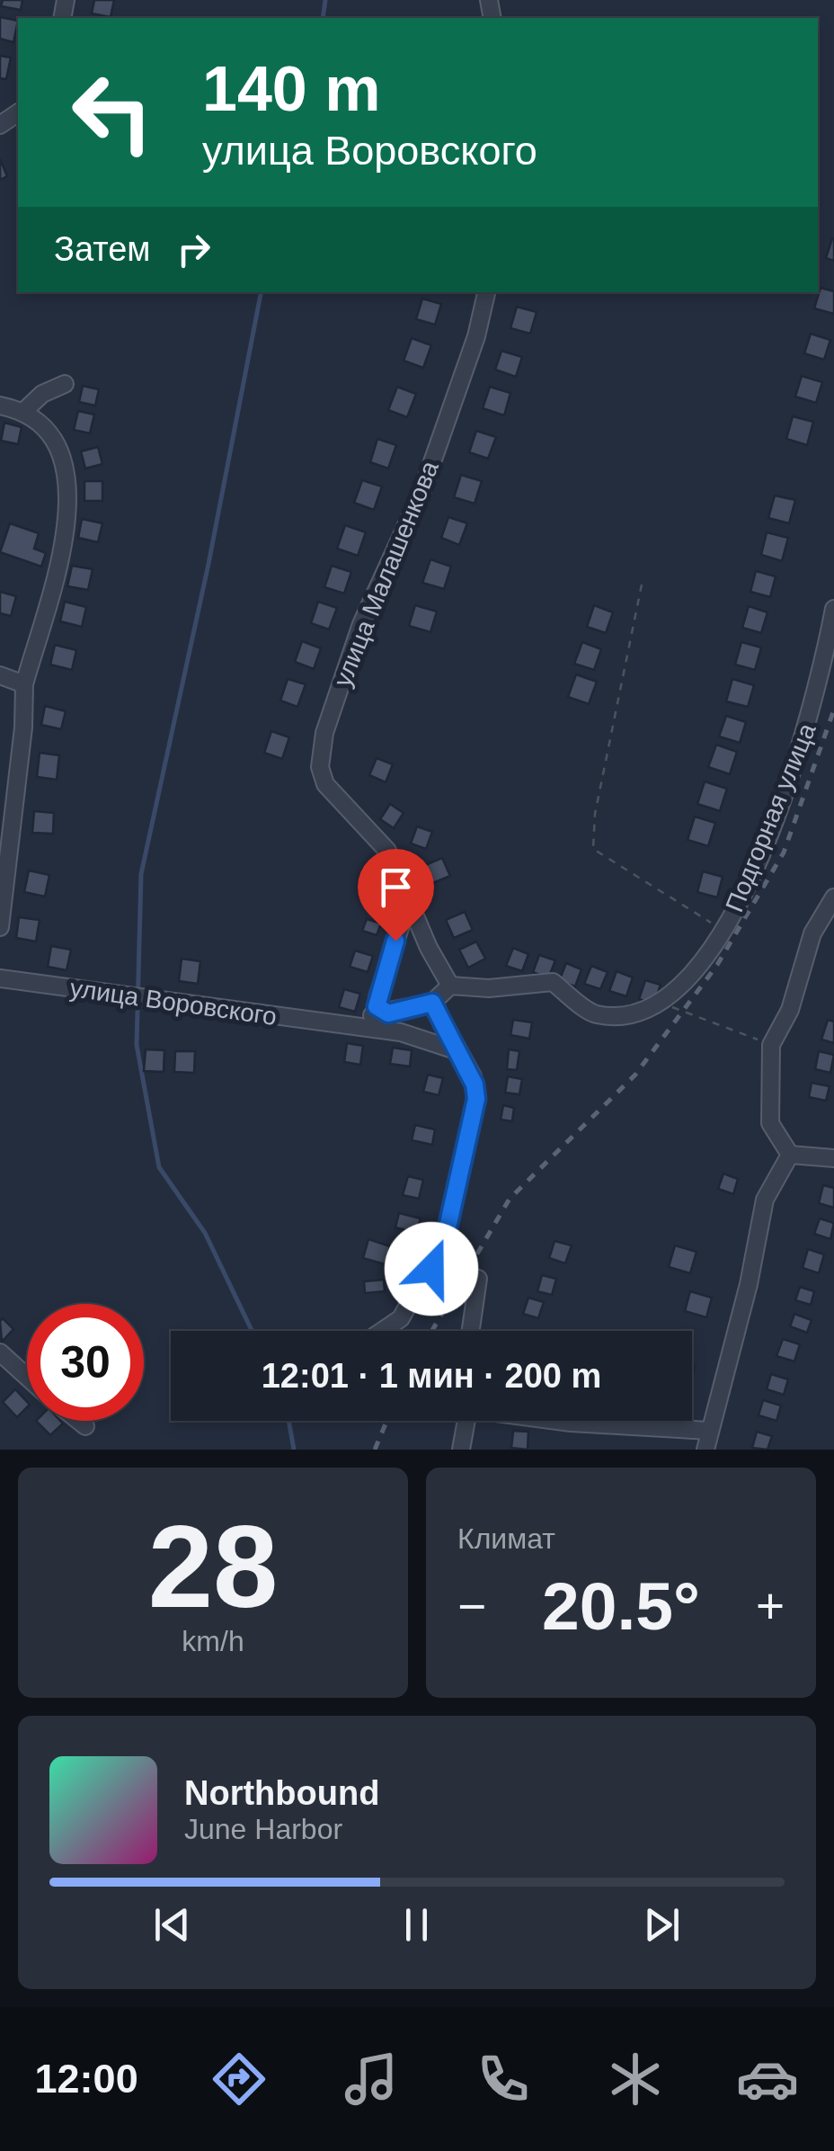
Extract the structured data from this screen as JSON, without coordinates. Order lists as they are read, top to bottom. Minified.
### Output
{"streets":{"street":["улица Малашенкова","Подгорная улица","улица Воровского"]},"page":{"turn":["140 m","улица Воровского"],"then":"Затем","limit":"30","trip":"12:01 · 1 мин · 200 m","tile":[["28","km/h"],"Климат"],"heat":["−","20.5°","+"],"song":["Northbound","June Harbor"],"tabs":"12:00"}}
